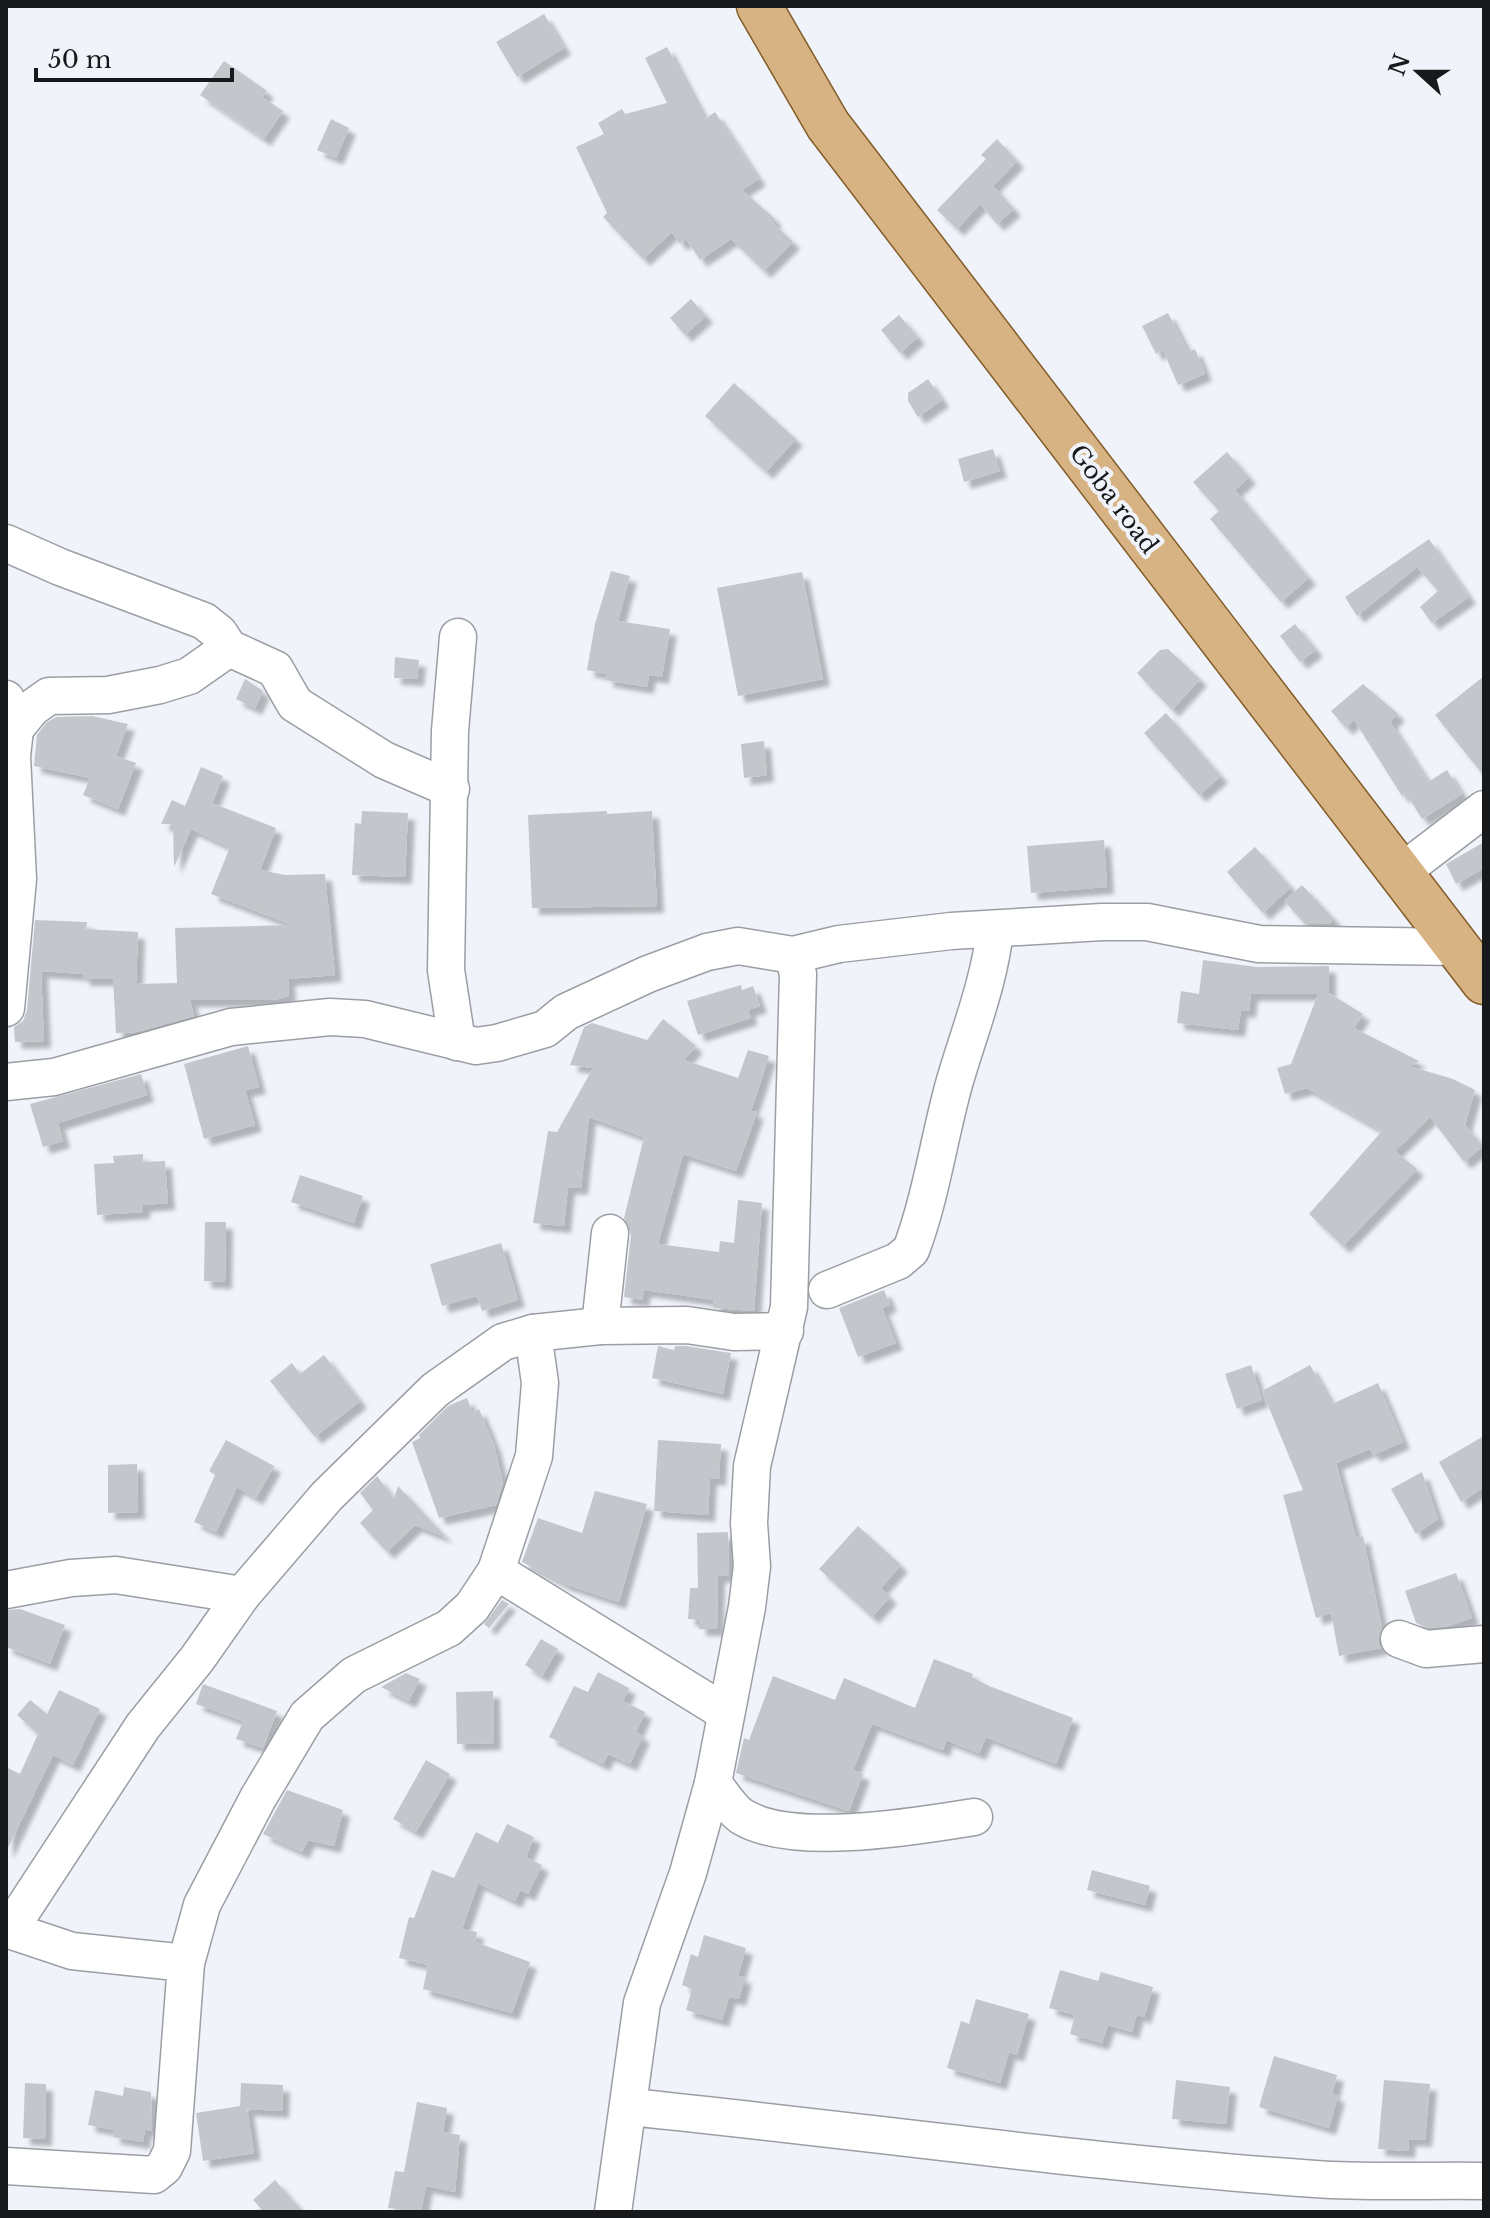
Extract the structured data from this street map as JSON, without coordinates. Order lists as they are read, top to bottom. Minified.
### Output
{"streets":{"main road":["Goba road"]},"scale_bar":"50 m","north":"left"}
